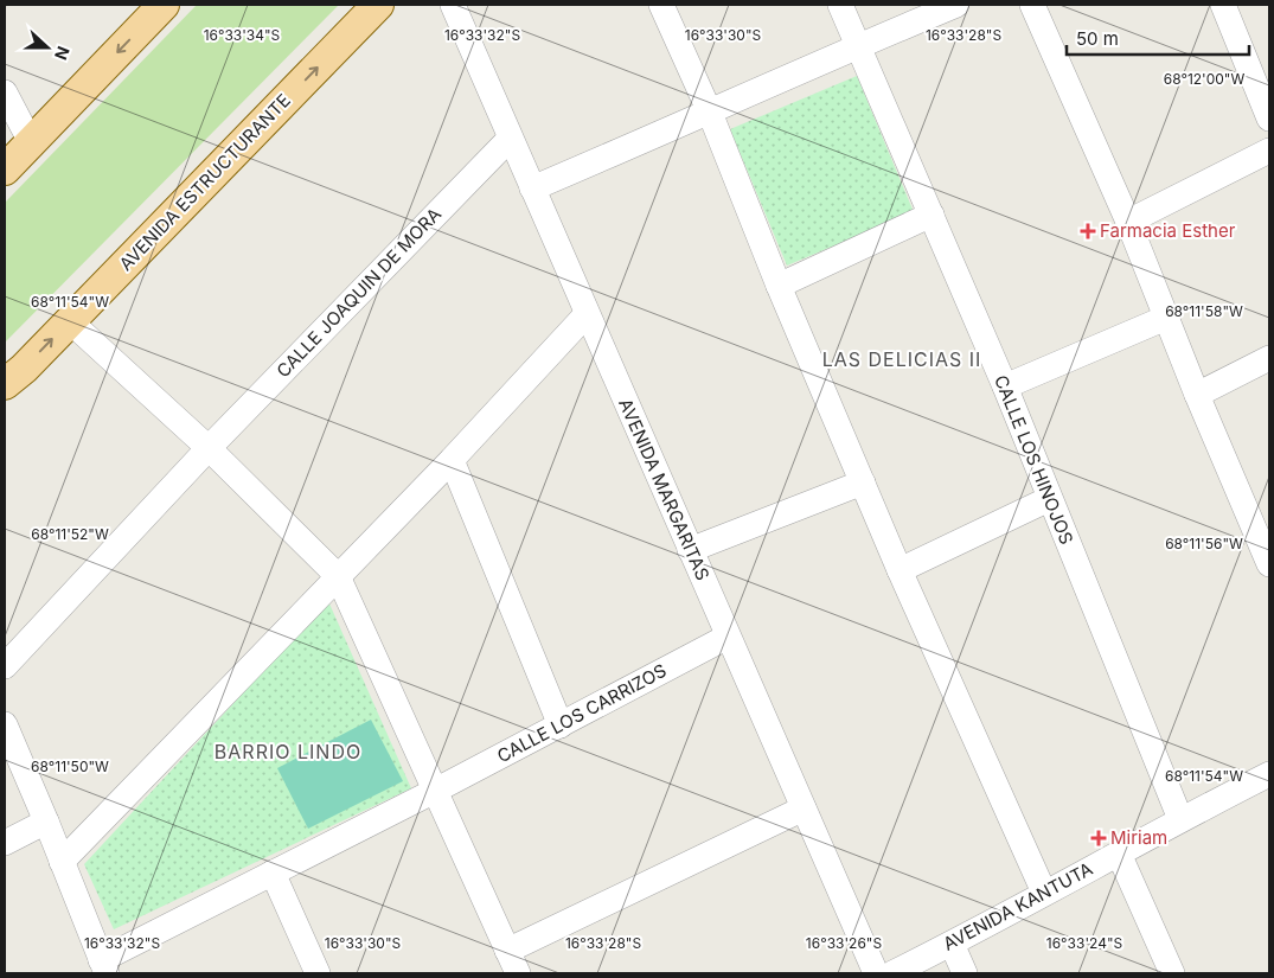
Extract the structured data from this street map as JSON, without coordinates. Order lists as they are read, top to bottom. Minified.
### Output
{"streets":{"main road":["AVENIDA ESTRUCTURANTE"],"street":["CALLE JOAQUIN DE MORA","CALLE LOS HINOJOS","AVENIDA MARGARITAS","CALLE LOS CARRIZOS","AVENIDA KANTUTA"]},"crossings":[["CALLE JOAQUIN DE MORA","AVENIDA MARGARITAS"],["CALLE LOS HINOJOS","AVENIDA KANTUTA"],["AVENIDA MARGARITAS","CALLE LOS CARRIZOS"]],"districts":["LAS DELICIAS II","BARRIO LINDO"],"places":{"health":["Farmacia Esther","Miriam"]},"scale_bar":"50 m","north":"right","coordinates":["16°33'34\"S","16°33'32\"S","16°33'30\"S","16°33'28\"S","68°12'00\"W","68°11'54\"W","68°11'58\"W","68°11'52\"W","68°11'56\"W","68°11'50\"W","16°33'26\"S","16°33'24\"S"]}
